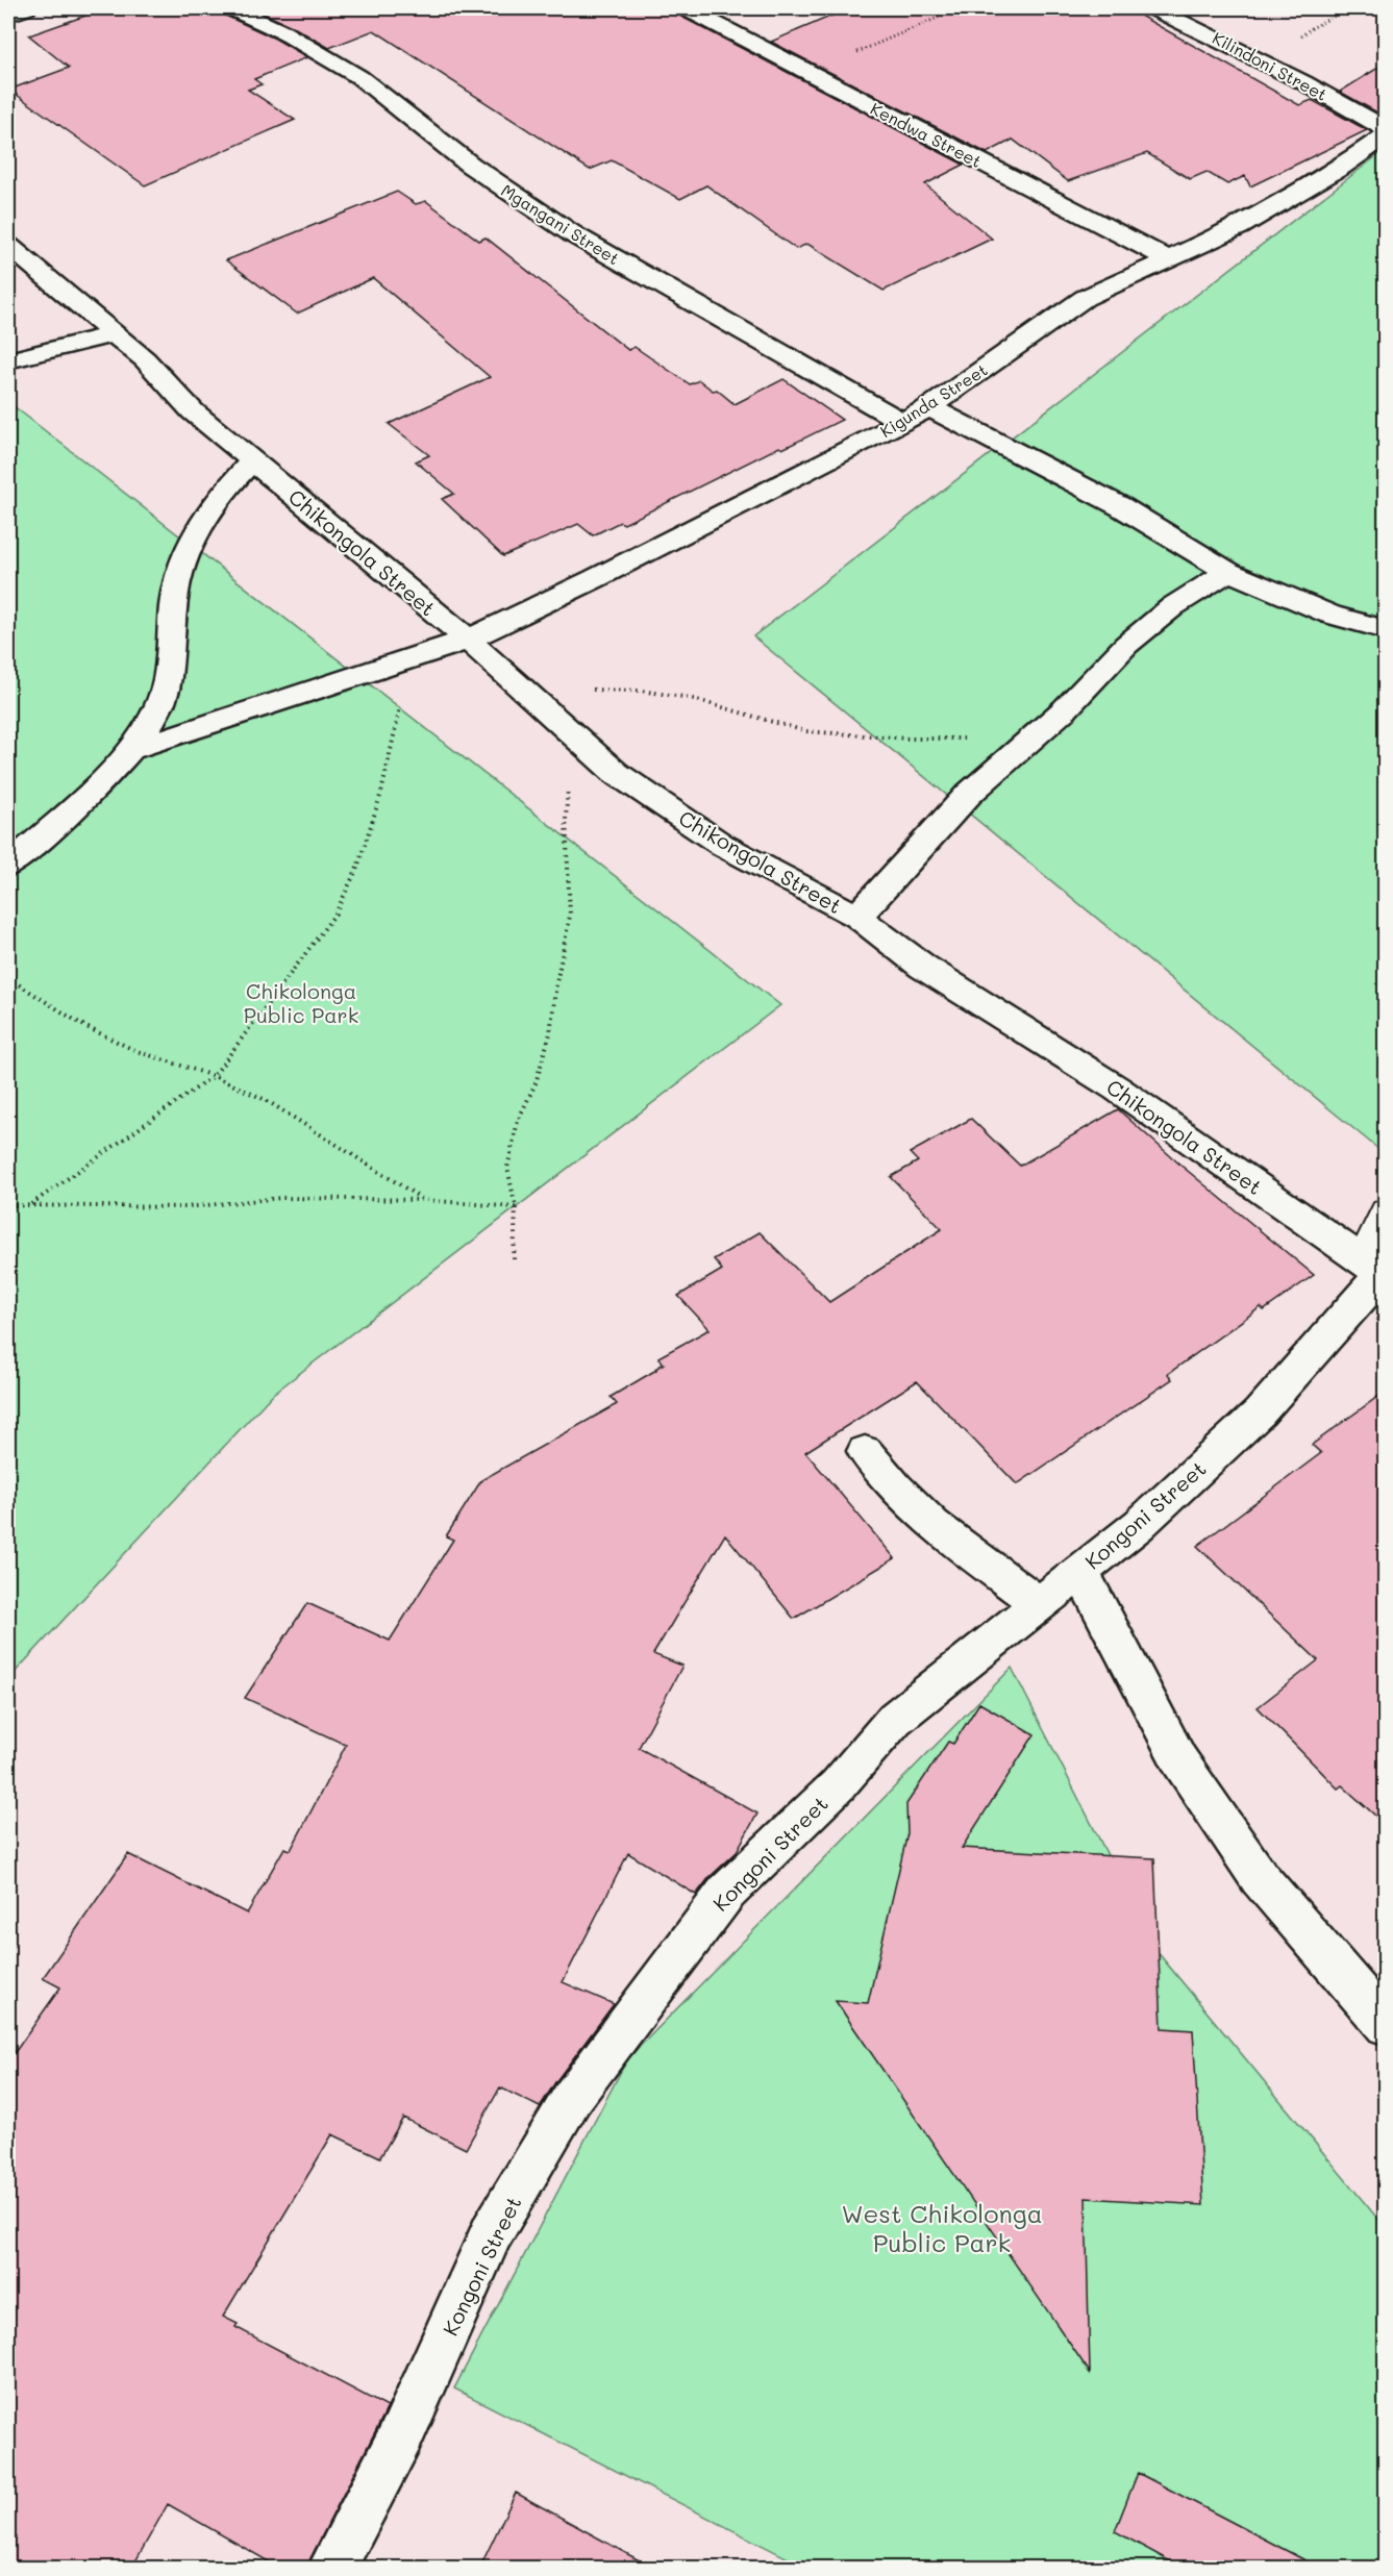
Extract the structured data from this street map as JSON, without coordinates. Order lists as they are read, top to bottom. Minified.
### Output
{"streets":{"street":["Kilindoni Street","Kendwa Street","Mgangani Street","Kigunda Street","Chikongola Street","Kongoni Street"]},"crossings":[["Kendwa Street","Kigunda Street"],["Mgangani Street","Kigunda Street"],["Kigunda Street","Chikongola Street"],["Chikongola Street","Kongoni Street"]],"parks":["Chikolonga Public Park","West Chikolonga Public Park"]}
